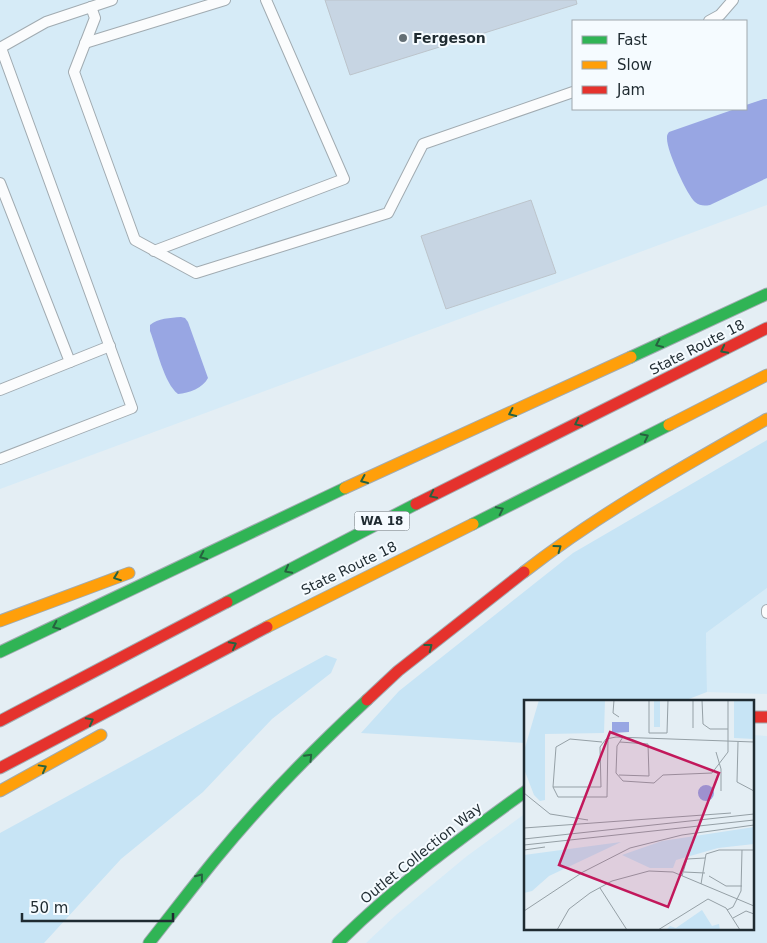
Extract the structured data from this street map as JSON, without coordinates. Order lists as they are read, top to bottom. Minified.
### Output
{"streets":{"main road":["State Route 18","WA 18","Outlet Collection Way"]},"places":["Fergeson"],"legend":["Fast","Slow","Jam"],"scale_bar":"50 m"}
